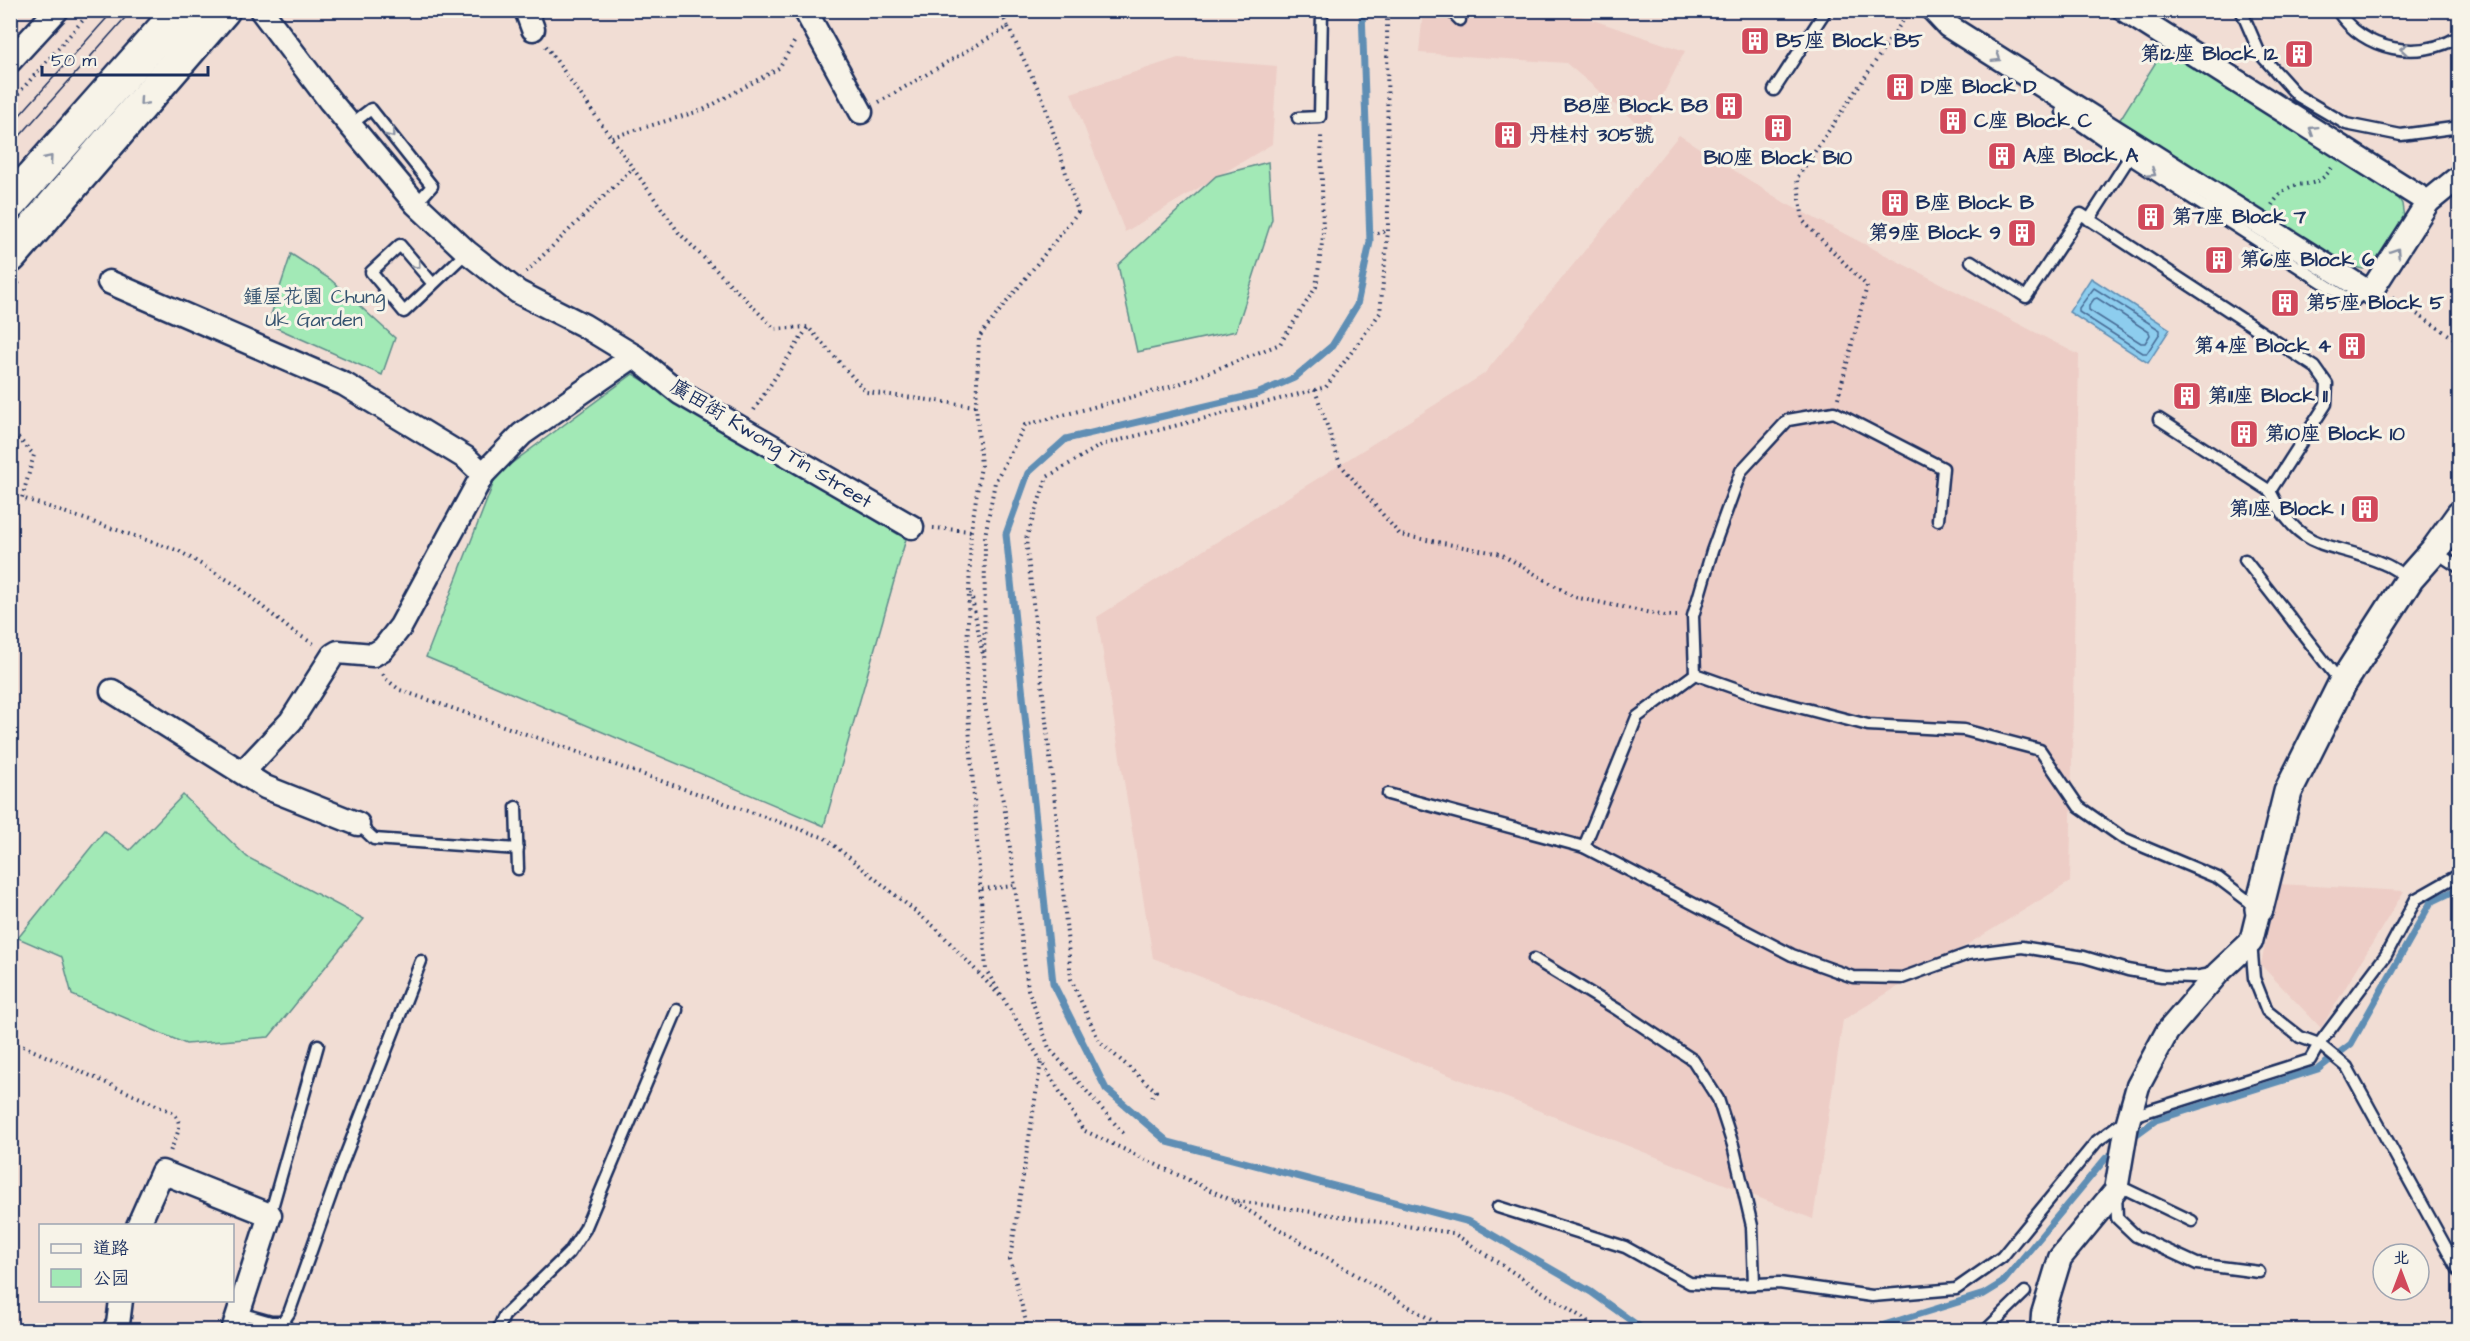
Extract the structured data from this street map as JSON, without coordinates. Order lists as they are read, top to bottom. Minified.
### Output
{"streets":{"street":["廣田街 Kwong Tin Street"]},"parks":["鍾屋花園 Chung Uk Garden"],"places":{"building":["B5座 Block B5","第12座 Block 12","D座 Block D","B8座 Block B8","C座 Block C","B10座 Block B10","丹桂村 305號","A座 Block A","B座 Block B","第7座 Block 7","第9座 Block 9","第6座 Block 6","第5座 Block 5","第4座 Block 4","第11座 Block 11","第10座 Block 10","第1座 Block 1"]},"legend":["道路","公园"],"scale_bar":"50 m","north":"top"}
